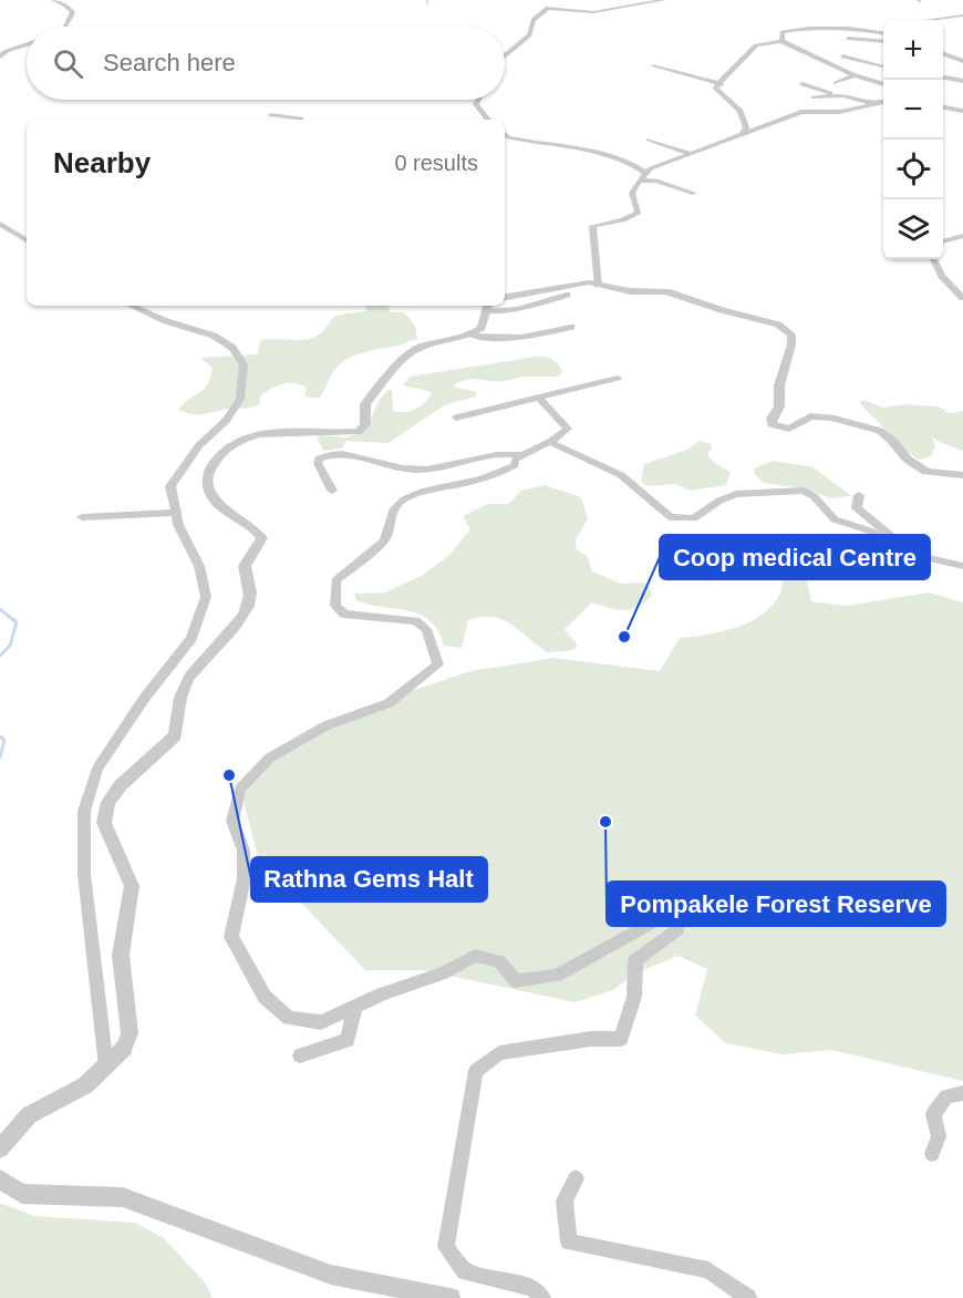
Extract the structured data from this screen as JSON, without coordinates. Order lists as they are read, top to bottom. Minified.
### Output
{"places":["Coop medical Centre","Rathna Gems Halt","Pompakele Forest Reserve"],"page":{"map_buttons":["+","−"],"search":"Search here","heading":["Nearby","0 results"]}}
